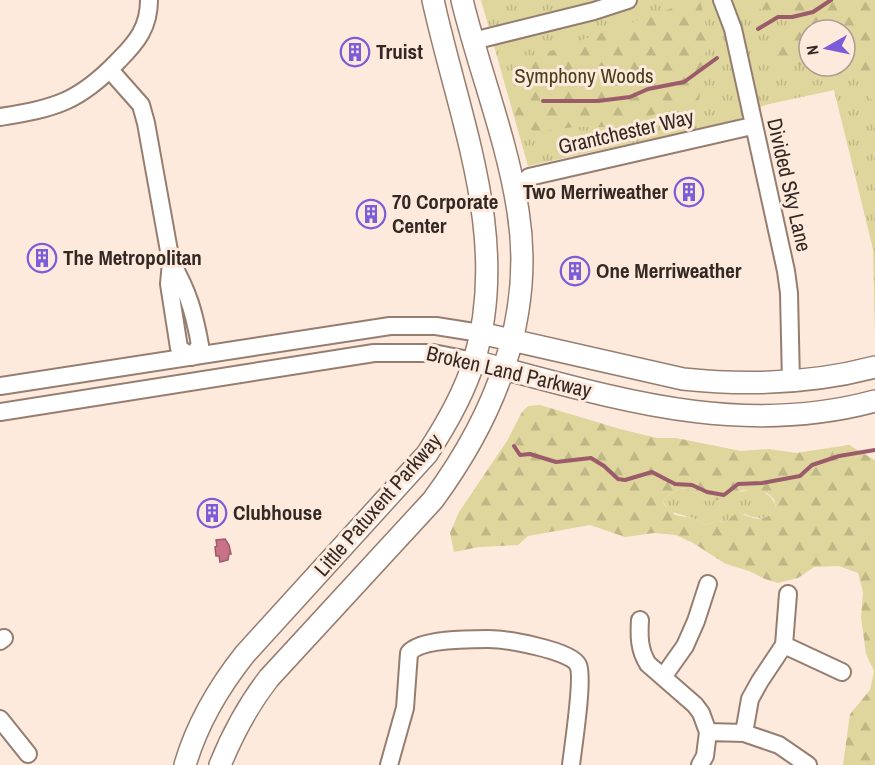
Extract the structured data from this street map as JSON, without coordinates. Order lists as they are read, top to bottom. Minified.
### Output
{"streets":{"main road":["Broken Land Parkway","Little Patuxent Parkway"],"street":["Grantchester Way","Divided Sky Lane"]},"crossings":[["Grantchester Way","Divided Sky Lane"],["Grantchester Way","Little Patuxent Parkway"],["Divided Sky Lane","Broken Land Parkway"],["Broken Land Parkway","Little Patuxent Parkway"]],"parks":["Symphony Woods"],"places":{"building":["Truist","Two Merriweather","70 Corporate Center","The Metropolitan","One Merriweather","Clubhouse"]},"north":"left"}
